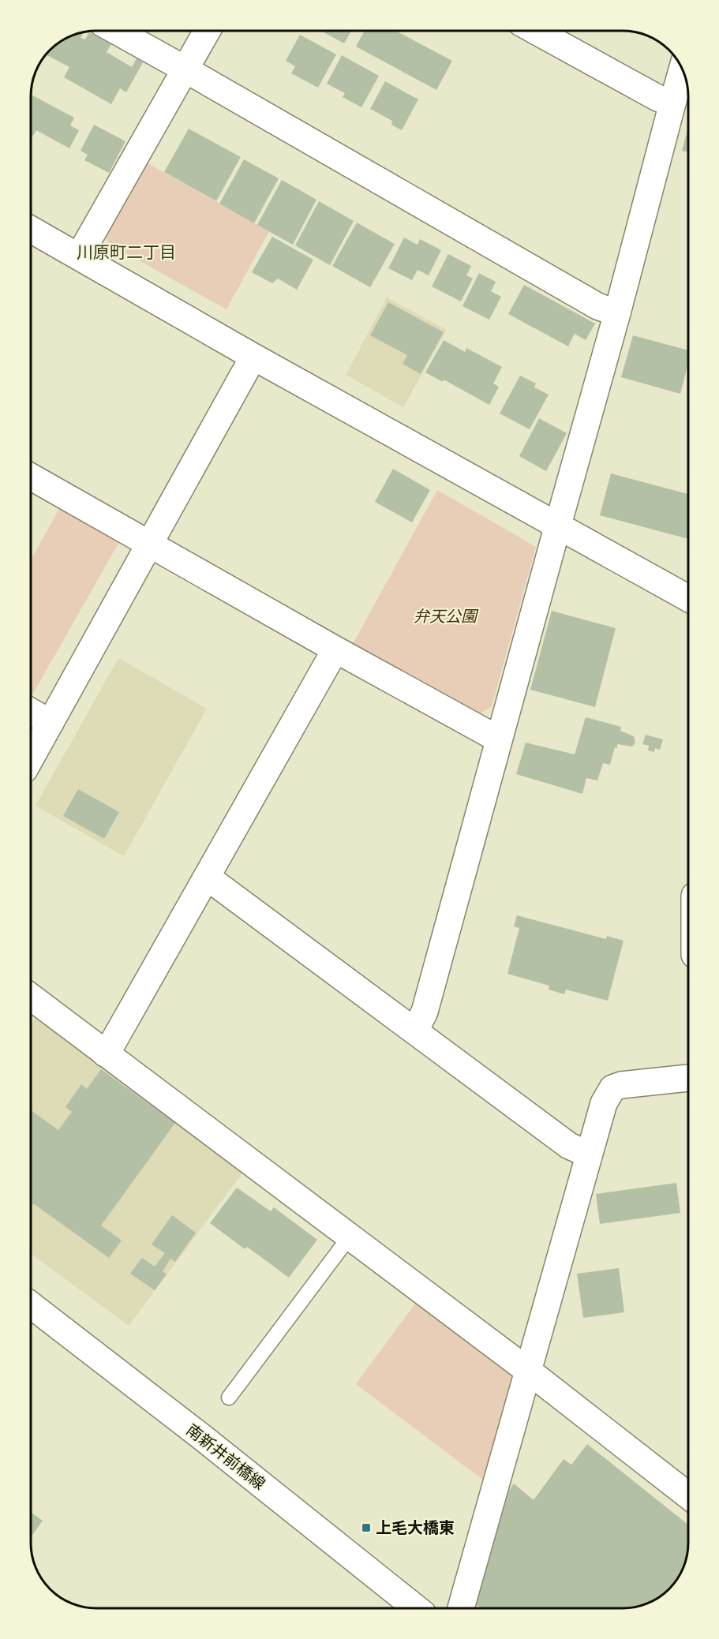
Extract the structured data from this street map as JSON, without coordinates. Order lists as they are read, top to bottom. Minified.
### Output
{"streets":{"street":["南新井前橋線"]},"districts":["川原町二丁目"],"parks":["弁天公園"],"places":{"transit":["上毛大橋東"]}}
